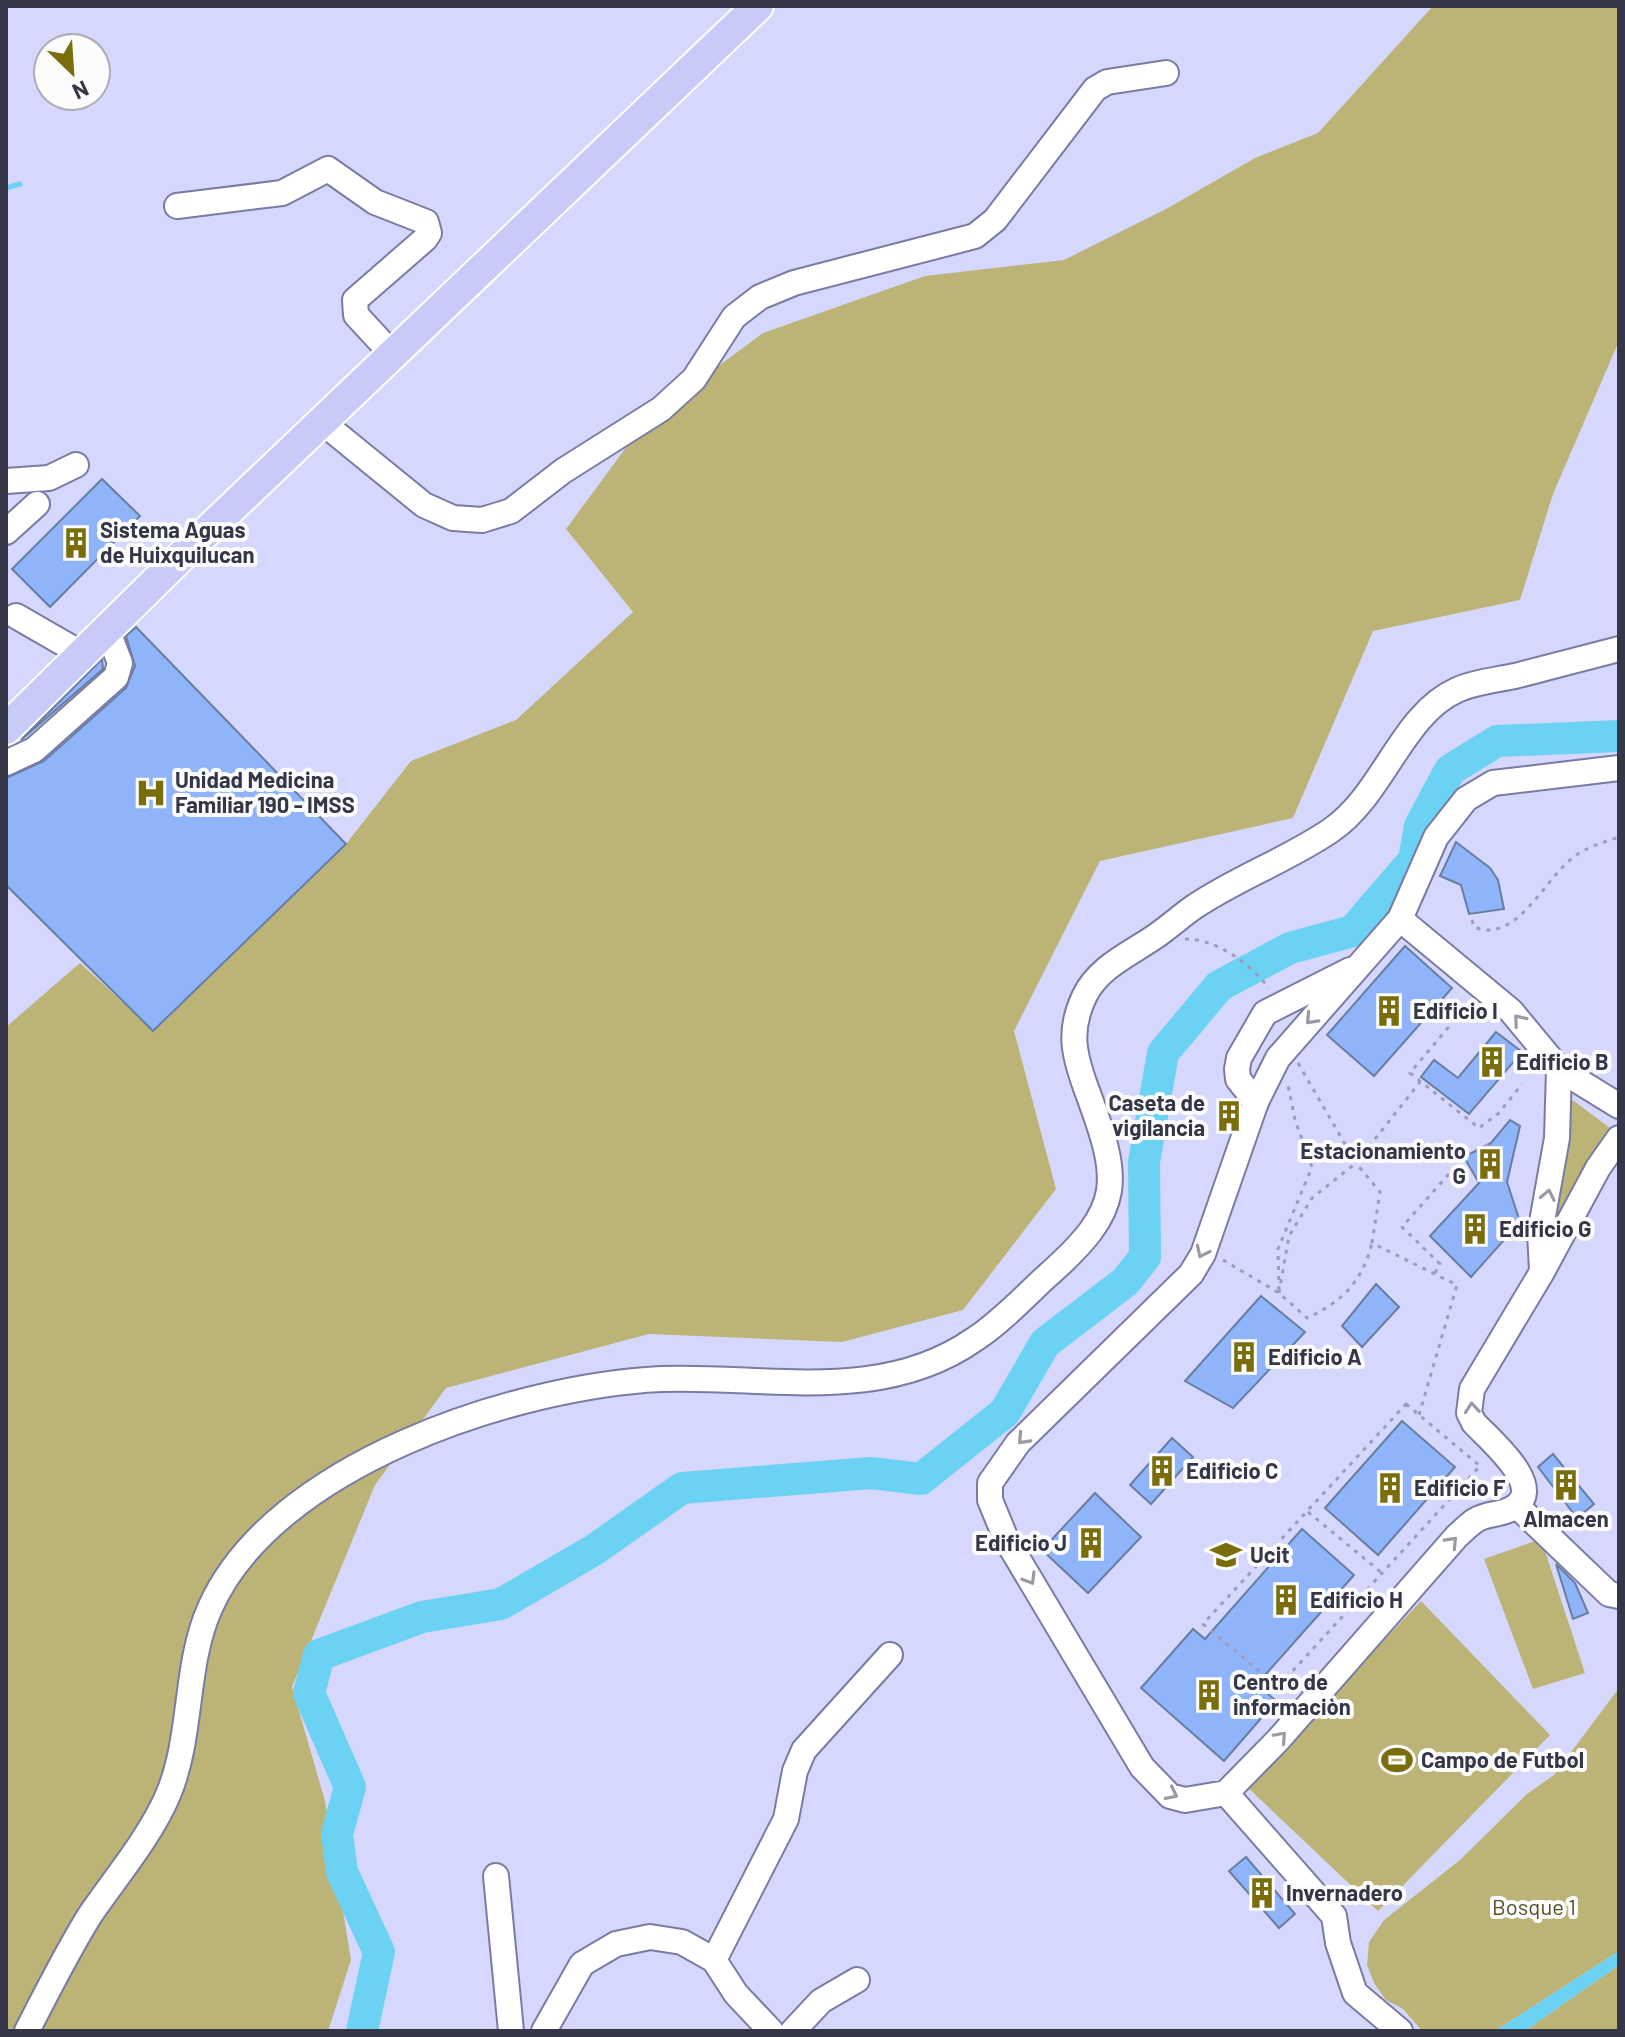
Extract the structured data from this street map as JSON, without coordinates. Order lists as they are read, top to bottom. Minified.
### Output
{"parks":["Bosque 1"],"places":{"building":["Sistema Aguas de Huixquilucan","Edificio I","Edificio B","Caseta de vigilancia","Estacionamiento G","Edificio G","Edificio A","Edificio C","Almacen","Edificio F","Edificio J","Edificio H","Centro de informaciòn","Invernadero"],"hospital":["Unidad Medicina Familiar 190 - IMSS"],"school or university":["Ucit"],"sports":["Campo de Futbol"]},"north":"bottom right"}
